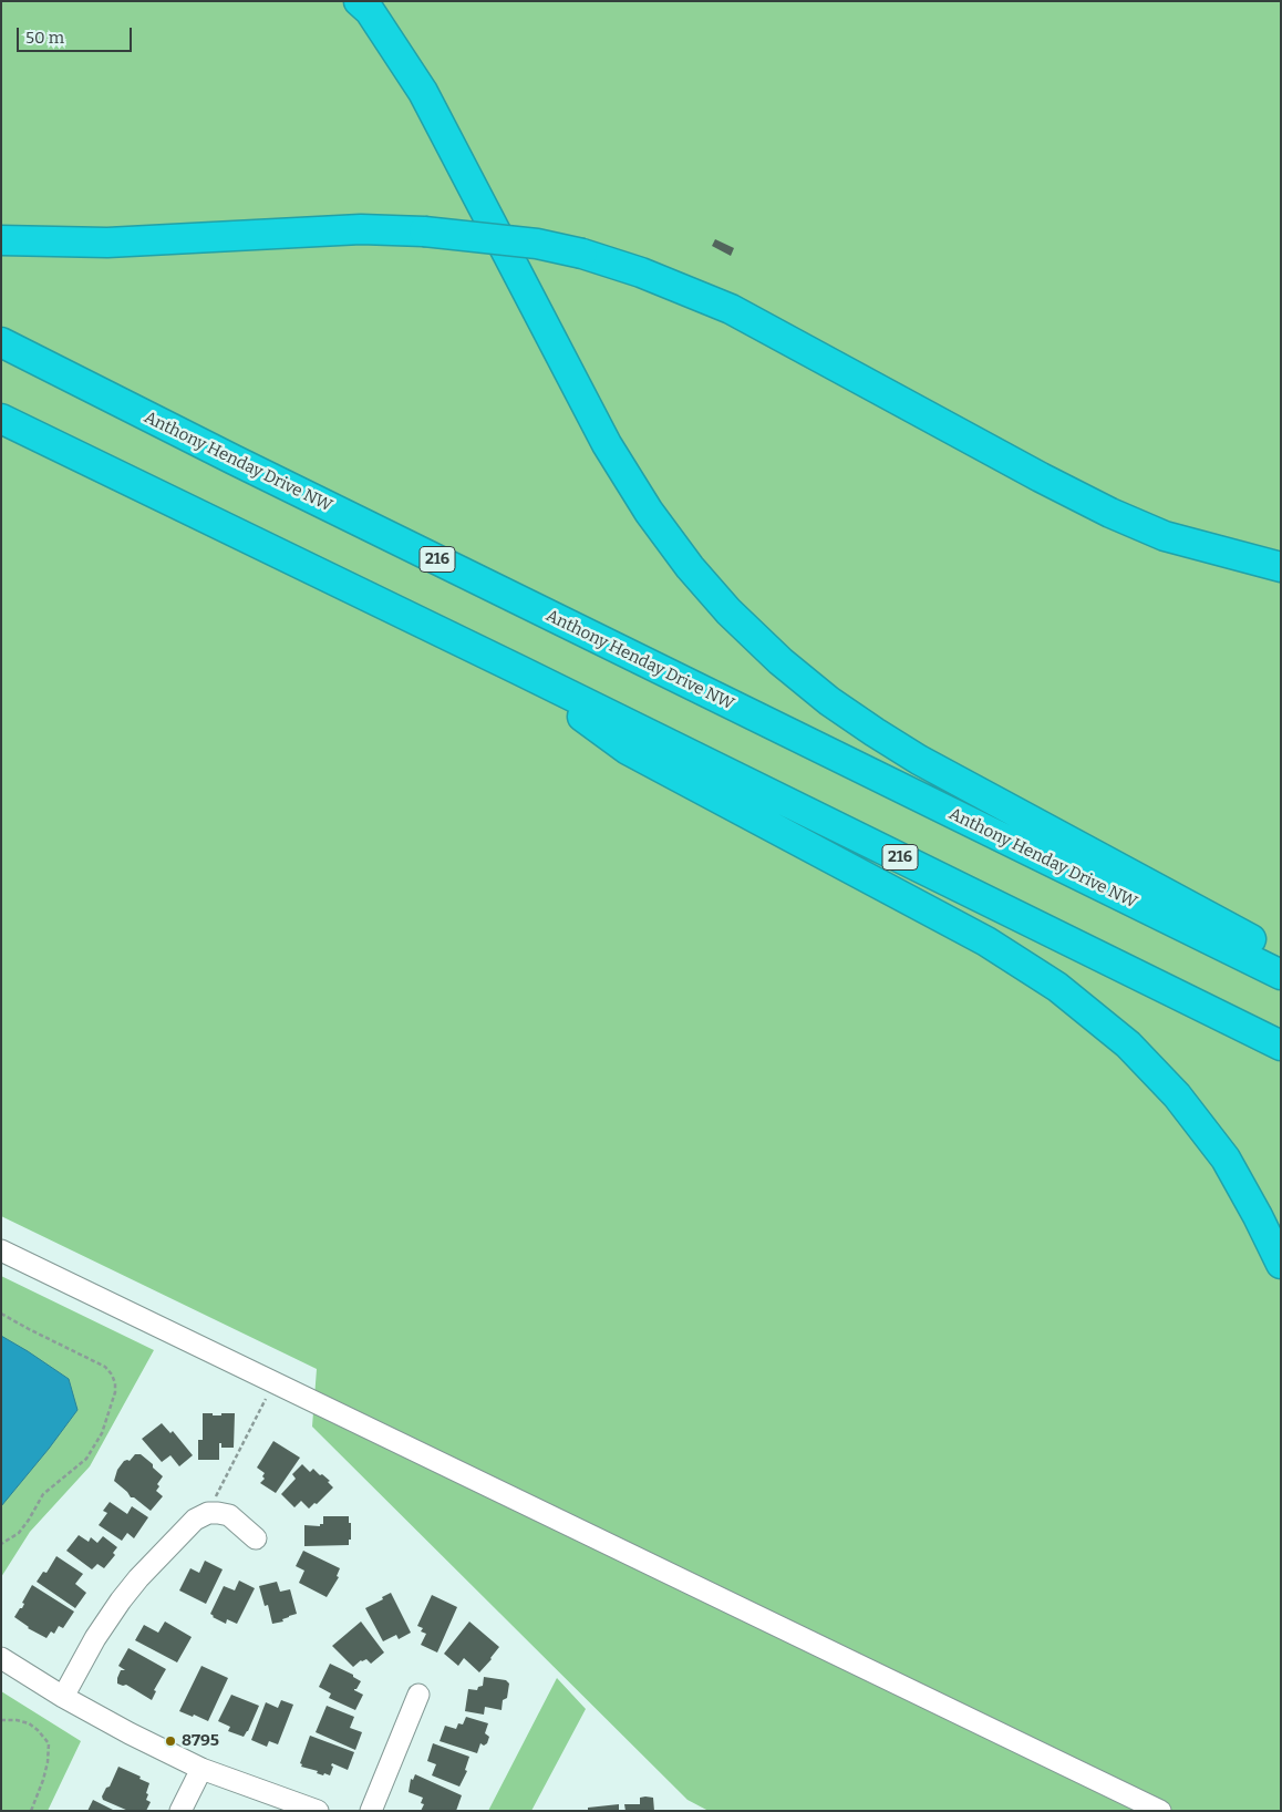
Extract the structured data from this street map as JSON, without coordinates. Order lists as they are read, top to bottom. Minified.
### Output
{"streets":{"highway":["Anthony Henday Drive NW","216"]},"places":["8795"],"scale_bar":"50 m"}
